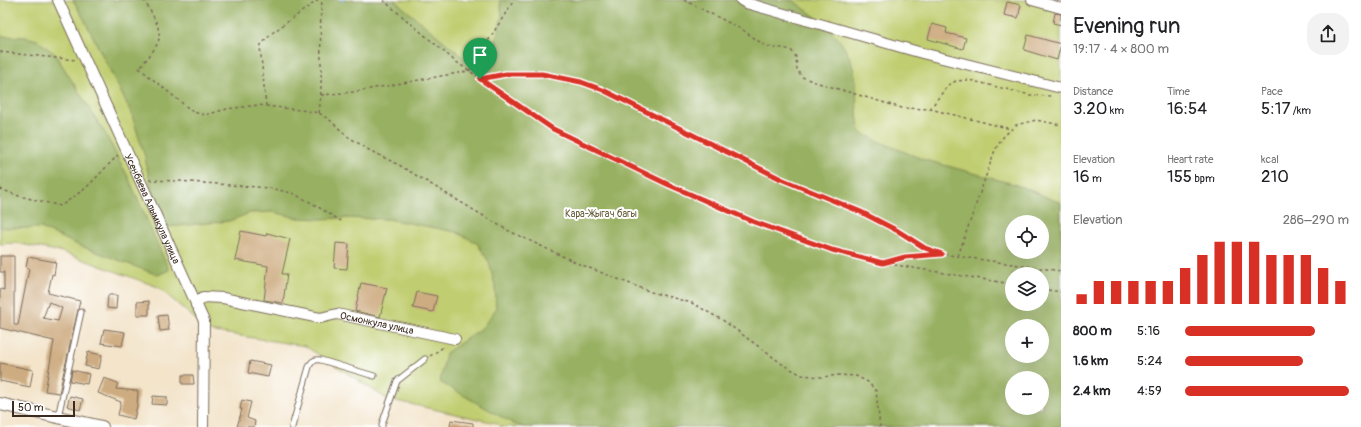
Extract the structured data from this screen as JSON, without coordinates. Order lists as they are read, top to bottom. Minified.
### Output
{"streets":{"street":["Усенбаева Алымкула улица","Осмонкула улица"]},"crossings":[["Усенбаева Алымкула улица","Осмонкула улица"]],"parks":["Кара-Жыгач багы"],"scale_bar":"50 m","page":{"heading":["Evening run","19:17 · 4 × 800 m"],"stats":[["Distance","3.20 km"],["Time","16:54"],["Pace","5:17 /km"],["Elevation","16 m"],["Heart rate","155 bpm"],["kcal","210"]],"chart":["Elevation","286–290 m"],"map_buttons":["+","−"],"list":[{"name":"800 m","note":"5:16"},{"name":"1.6 km","note":"5:24"},{"name":"2.4 km","note":"4:59"}],"scale":"50 m"}}
